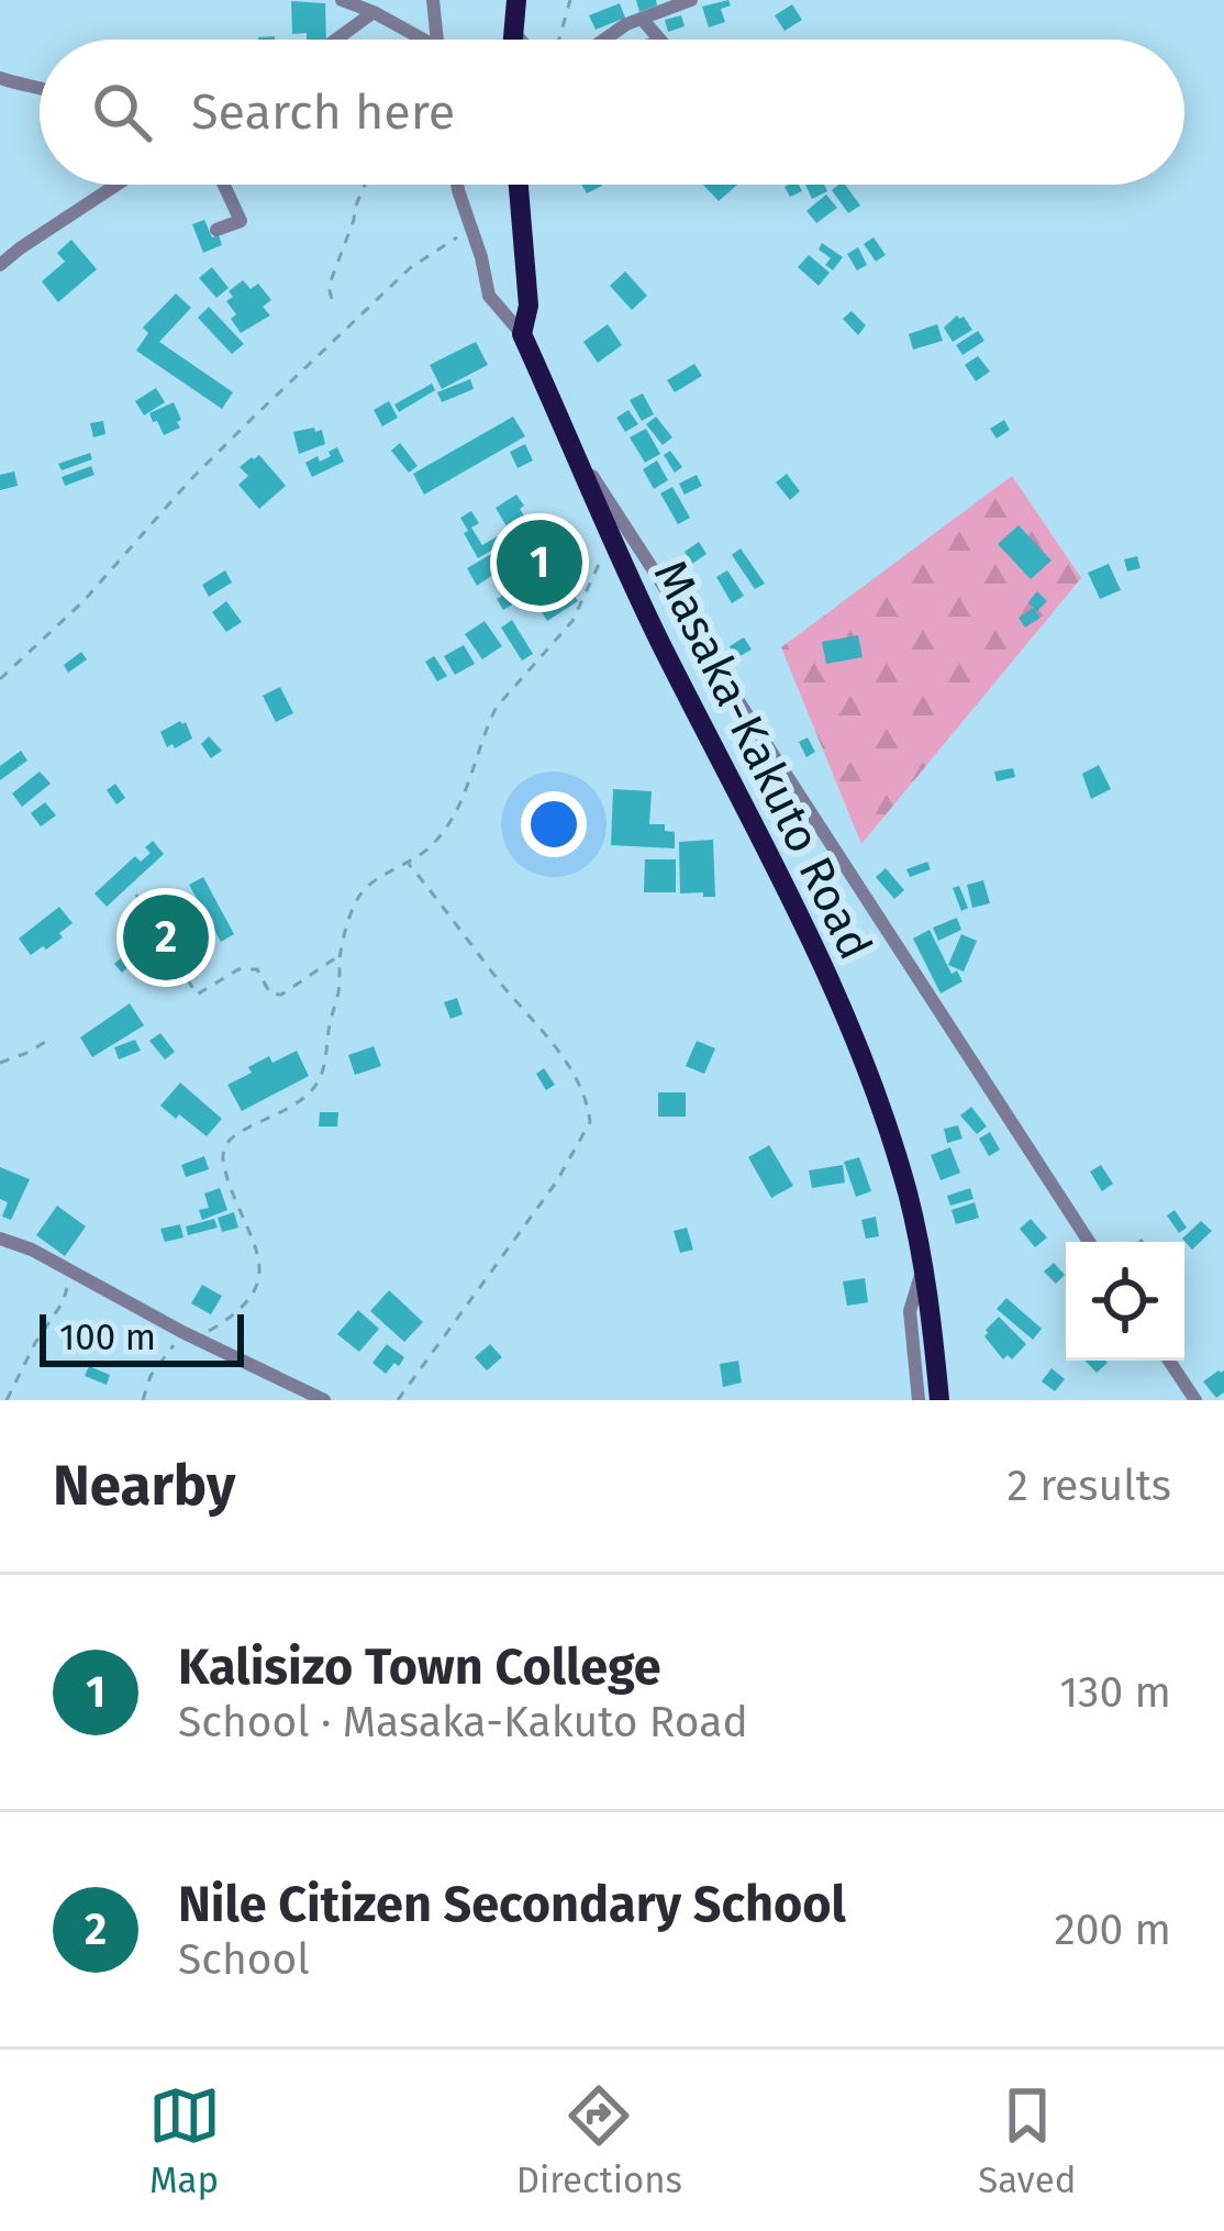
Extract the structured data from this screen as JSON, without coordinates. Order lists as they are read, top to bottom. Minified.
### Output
{"streets":{"highway":["Masaka-Kakuto Road"]},"scale_bar":"100 m","page":{"search":"Search here","pins":["1","2"],"scale":"100 m","heading":["Nearby","2 results"],"list":[{"mark":"1","name":"Kalisizo Town College","note":"School · Masaka-Kakuto Road","value":"130 m"},{"mark":"2","name":"Nile Citizen Secondary School","note":"School","value":"200 m"}],"nav":["Map","Directions","Saved"]}}
